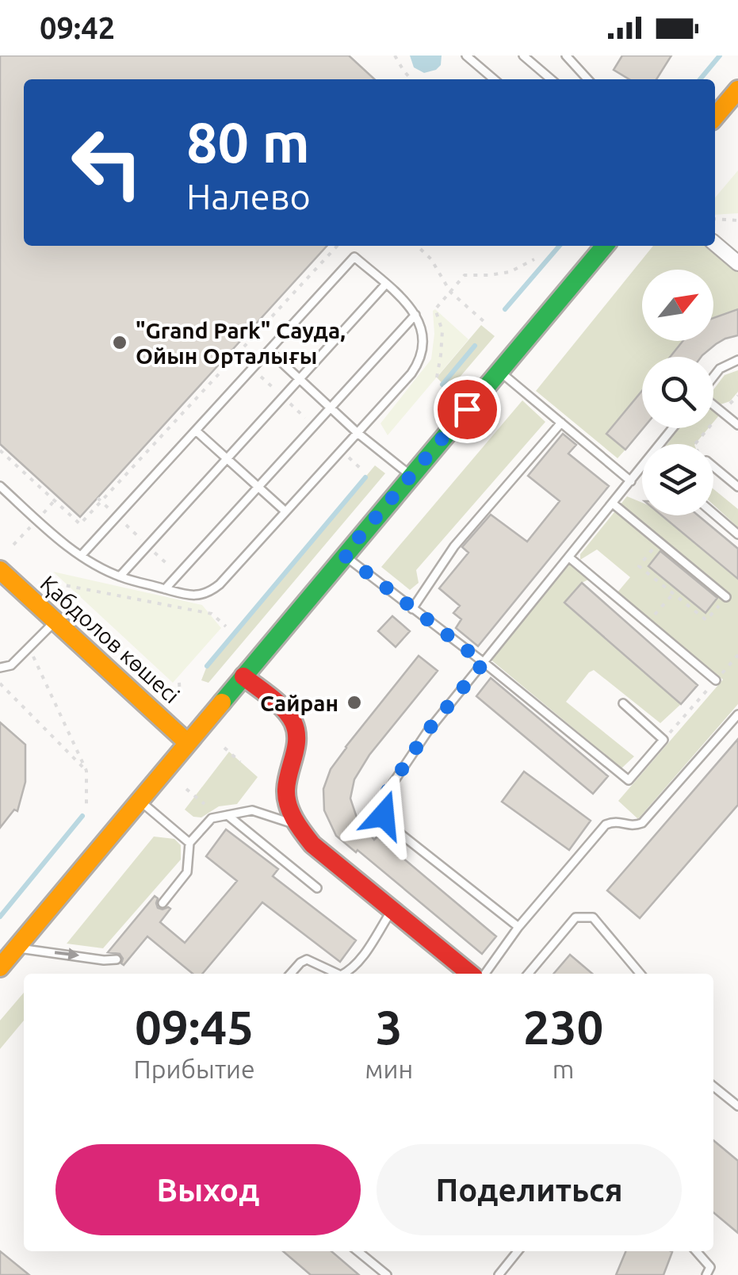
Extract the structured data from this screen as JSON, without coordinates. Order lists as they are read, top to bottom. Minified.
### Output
{"streets":{"main road":["Қабдолов көшесі"]},"places":["\"Grand Park\" Сауда, Ойын Орталығы","Сайран"],"north":"top right","page":{"status":"09:42","turn":["80 m","Налево"],"eta":["09:45","Прибытие","3","мин","230","m"],"buttons":["Выход","Поделиться"]}}
